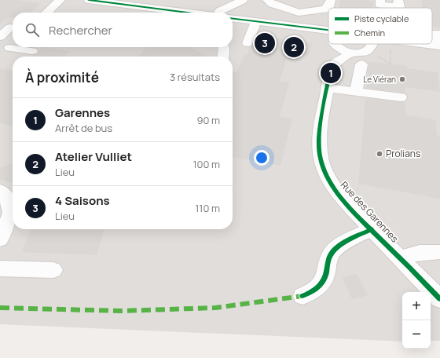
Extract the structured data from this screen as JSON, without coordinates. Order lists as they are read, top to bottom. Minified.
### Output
{"streets":{"street":["Rue des Garennes"]},"places":["Le Viéran","Prolians"],"legend":["Piste cyclable","Chemin"],"page":{"search":"Rechercher","pins":["3","2","1"],"heading":["À proximité","3 résultats"],"list":[{"mark":"1","name":"Garennes","note":"Arrêt de bus","value":"90 m"},{"mark":"2","name":"Atelier Vulliet","note":"Lieu","value":"100 m"},{"mark":"3","name":"4 Saisons","note":"Lieu","value":"110 m"}],"map_buttons":["+","−"]}}
